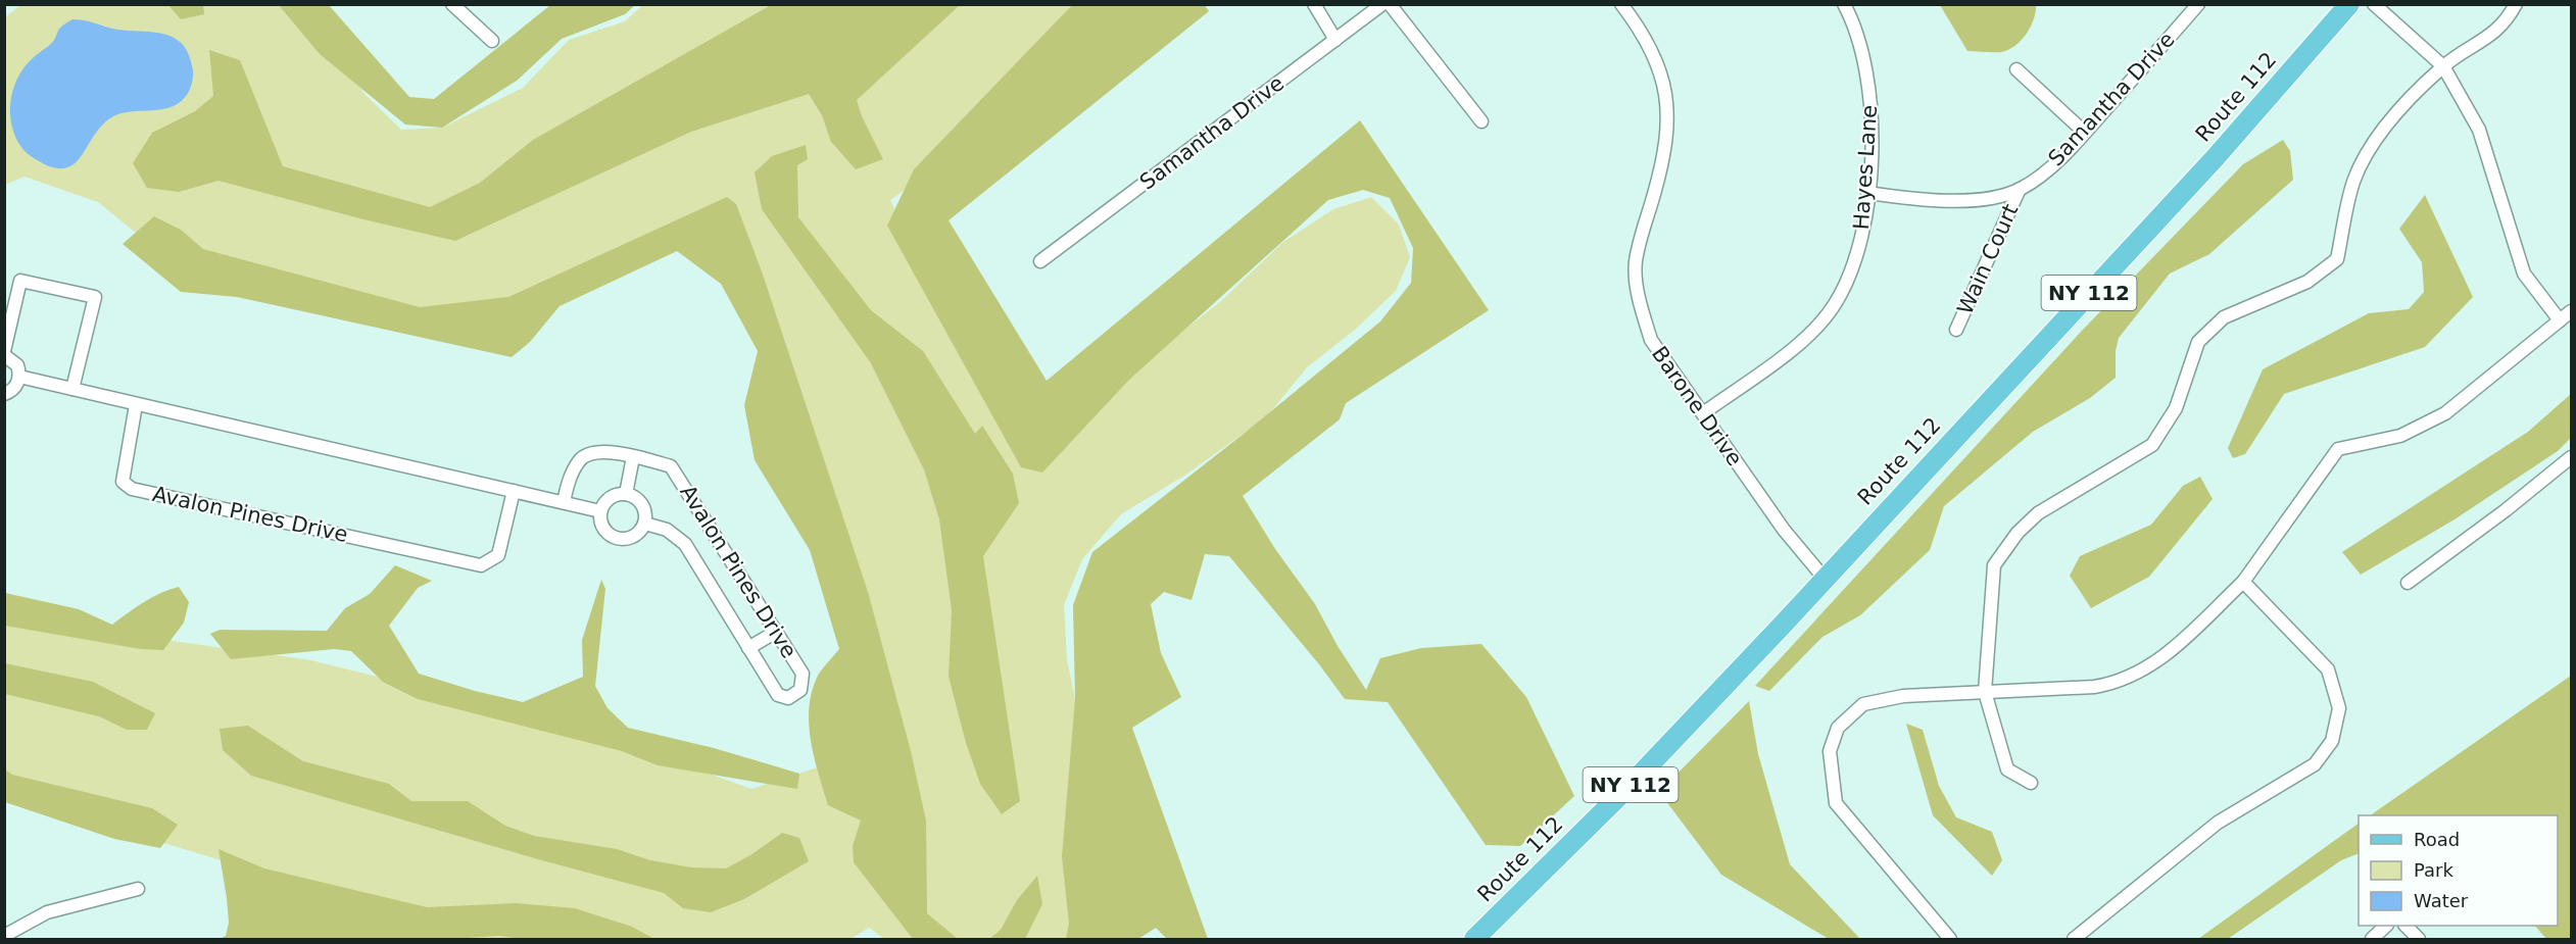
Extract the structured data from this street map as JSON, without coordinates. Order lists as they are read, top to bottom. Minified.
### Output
{"streets":{"main road":["Route 112","NY 112"],"street":["Samantha Drive","Hayes Lane","Wain Court","Barone Drive","Avalon Pines Drive"]},"crossings":[["Route 112","Barone Drive"],["Samantha Drive","Wain Court"],["Hayes Lane","Barone Drive"]],"legend":["Road","Park","Water"]}
